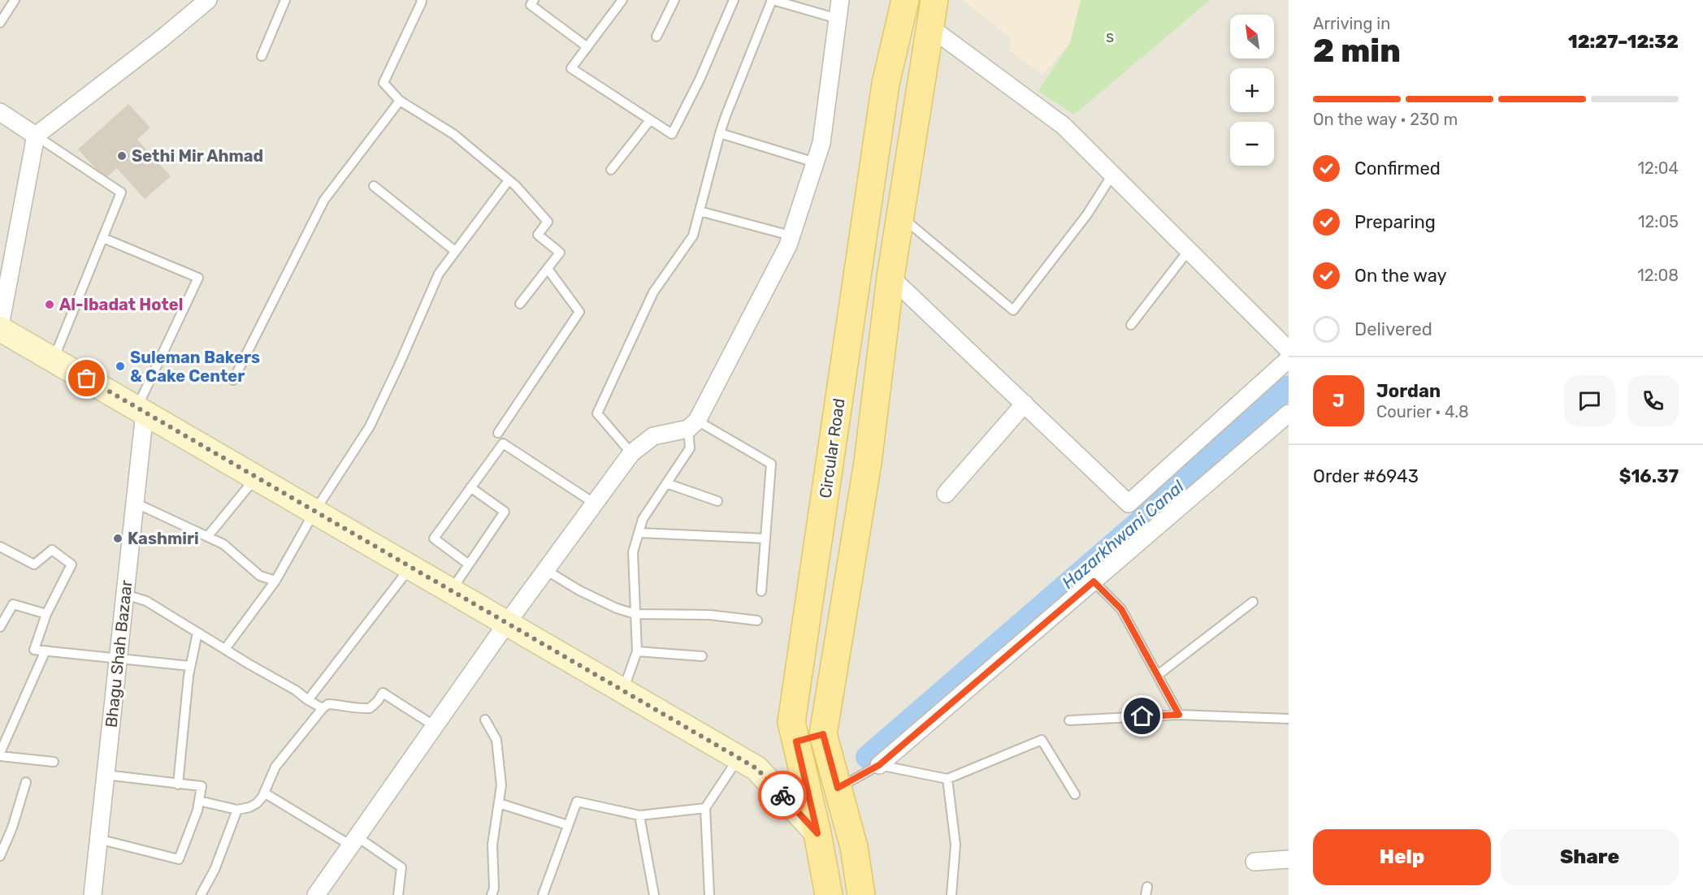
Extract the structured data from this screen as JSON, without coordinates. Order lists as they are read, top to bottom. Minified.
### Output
{"streets":{"main road":["Circular Road"],"street":["Bhagu Shah Bazaar"]},"water":["Hazarkhwani Canal"],"parks":["s"],"places":["Sethi Mir Ahmad","Al-Ibadat Hotel","Suleman Bakers & Cake Center","Kashmiri"],"north":"top left","page":{"heading":["2 min","Arriving in","12:27–12:32"],"panel":["Jordan","Courier · 4.8","Order #6943","$16.37"],"map_buttons":["+","−"],"bar":"On the way · 230 m","list":[["Confirmed","12:04"],["Preparing","12:05"],["On the way","12:08"],"Delivered"],"round":"J","buttons":["Help","Share"]}}
